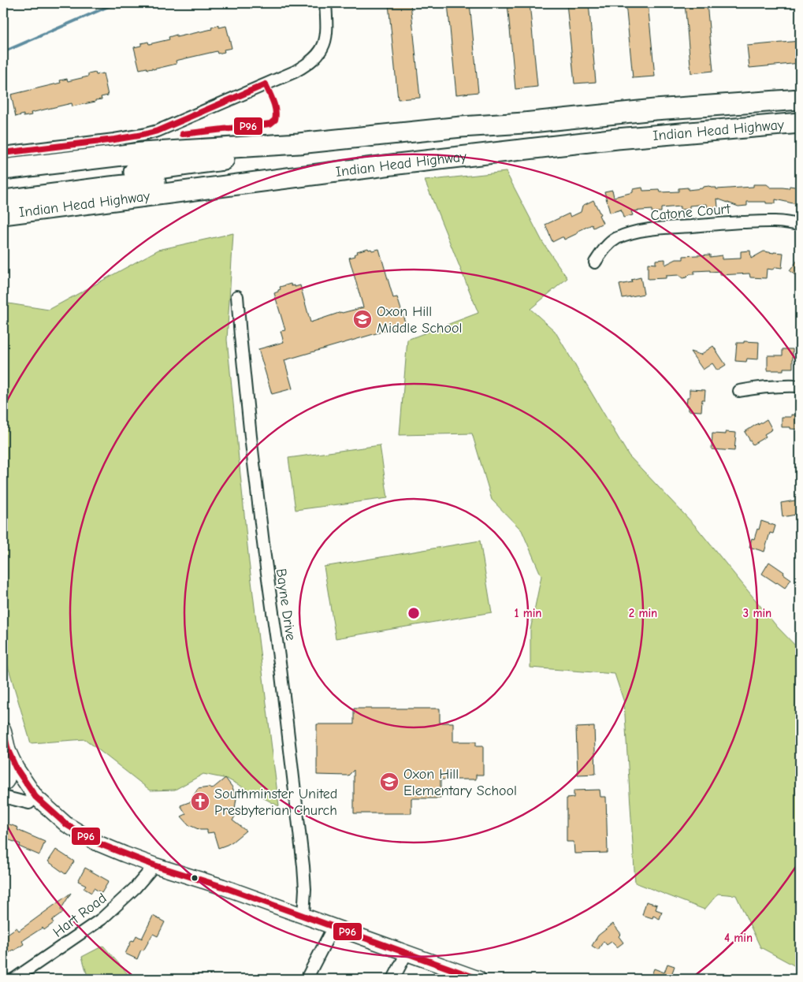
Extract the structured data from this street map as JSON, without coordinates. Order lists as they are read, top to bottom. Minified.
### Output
{"streets":{"highway":["Indian Head Highway"],"street":["Catone Court","Bayne Drive","Hart Road"]},"places":{"school or university":["Oxon Hill Middle School","Oxon Hill Elementary School"],"church":["Southminster United Presbyterian Church"]},"lines":["transit line P96"],"rings":["1 min","2 min","3 min","4 min"]}
